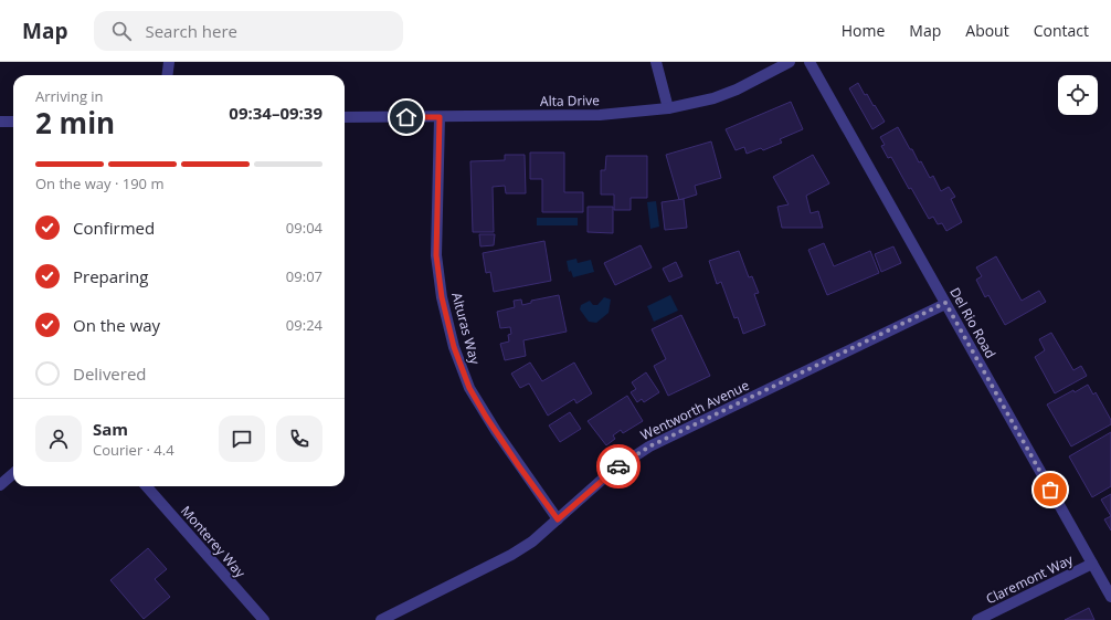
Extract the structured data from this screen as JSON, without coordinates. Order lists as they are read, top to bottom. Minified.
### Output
{"streets":{"street":["Alta Drive","Del Rio Road","Alturas Way","Wentworth Avenue","Monterey Way","Claremont Way"]},"crossings":[["Alta Drive","Alturas Way"],["Del Rio Road","Wentworth Avenue"],["Del Rio Road","Claremont Way"],["Alturas Way","Wentworth Avenue"]],"page":{"header":"Map","search":"Search here","nav":["Home","Map","About","Contact"],"heading":["2 min","Arriving in","09:34–09:39"],"panel":["Sam","Courier · 4.4"],"bar":"On the way · 190 m","list":[["Confirmed","09:04"],["Preparing","09:07"],["On the way","09:24"],"Delivered"]}}
